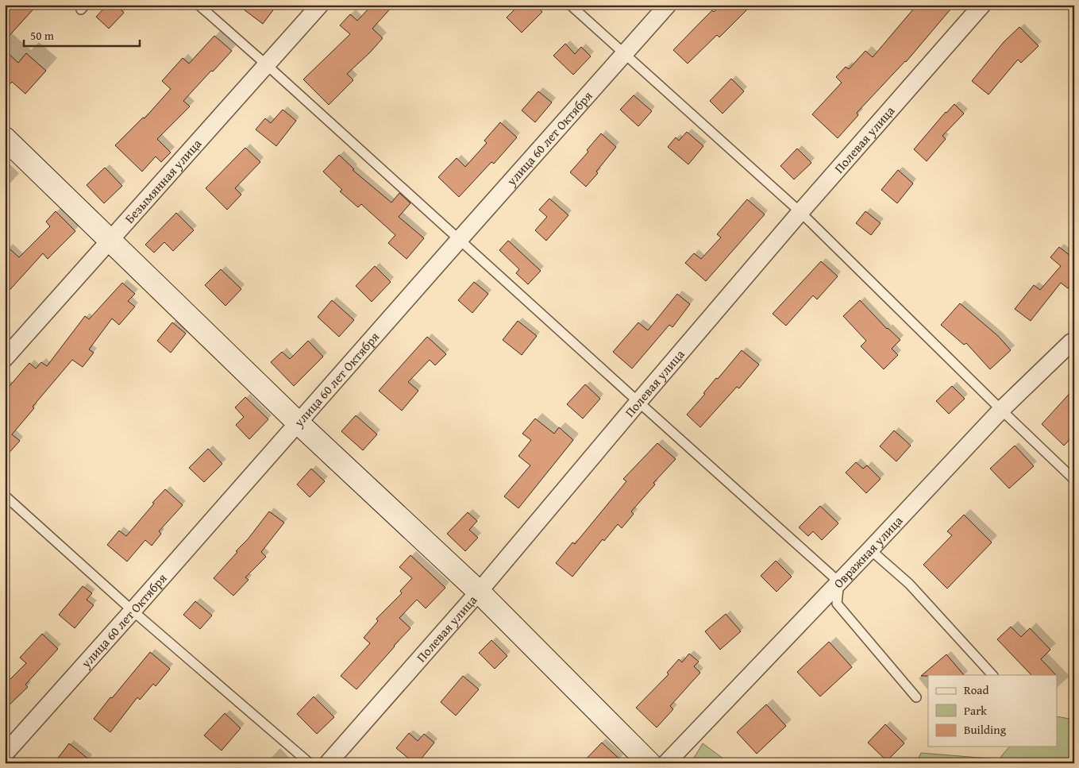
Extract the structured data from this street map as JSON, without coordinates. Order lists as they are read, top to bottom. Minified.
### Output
{"streets":{"street":["улица 60 лет Октября","Полевая улица","Безымянная улица","Овражная улица"]},"legend":["Road","Park","Building"],"scale_bar":"50 m"}
